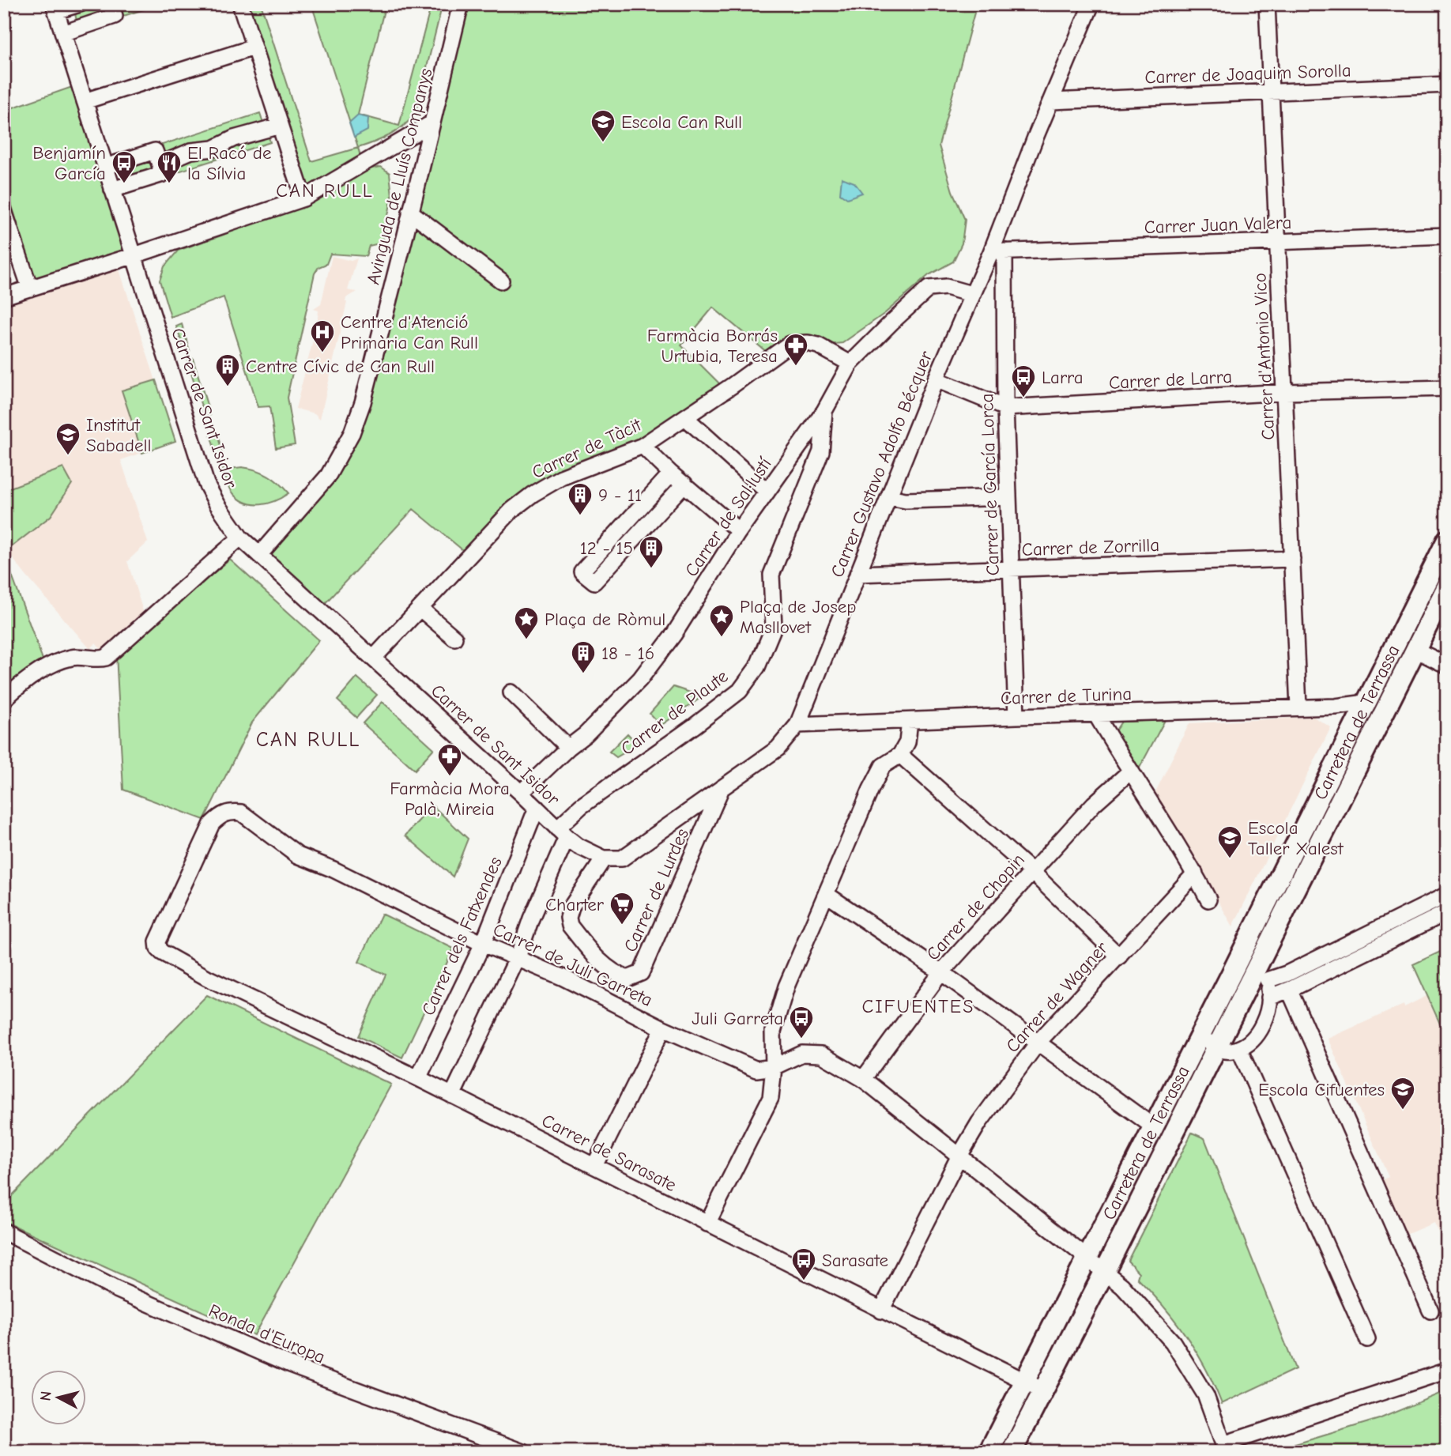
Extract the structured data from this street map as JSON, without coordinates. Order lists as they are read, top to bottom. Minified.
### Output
{"streets":{"main road":["Carretera de Terrassa"],"street":["Carrer de Joaquim Sorolla","Avinguda de Lluís Companys","Carrer Juan Valera","Carrer d'Antonio Vico","Carrer de Larra","Carrer de Sant Isidor","Carrer de Tàcit","Carrer Gustavo Adolfo Bécquer","Carrer de García Lorca","Carrer de Sal·lustí","Carrer de Zorrilla","Carrer de Turina","Carrer de Plaute","Carrer de Lurdes","Carrer de Chopin","Carrer dels Fatxendes","Carrer de Juli Garreta","Carrer de Wagner","Carrer de Sarasate","Ronda d'Europa"]},"crossings":[["Carrer de Joaquim Sorolla","Carrer d'Antonio Vico"],["Carrer de Joaquim Sorolla","Carrer Gustavo Adolfo Bécquer"],["Avinguda de Lluís Companys","Carrer de Sant Isidor"],["Carrer Juan Valera","Carrer d'Antonio Vico"],["Carrer Juan Valera","Carrer Gustavo Adolfo Bécquer"],["Carrer Juan Valera","Carrer de García Lorca"],["Carrer d'Antonio Vico","Carrer de Larra"],["Carrer d'Antonio Vico","Carrer de Zorrilla"],["Carrer d'Antonio Vico","Carrer de Turina"],["Carrer de Larra","Carrer Gustavo Adolfo Bécquer"],["Carrer de Larra","Carrer de García Lorca"],["Carrer de Sant Isidor","Carrer de Tàcit"],["Carrer de Sant Isidor","Carrer Gustavo Adolfo Bécquer"],["Carrer de Sant Isidor","Carrer de Sal·lustí"],["Carrer de Sant Isidor","Carrer de Plaute"],["Carrer de Sant Isidor","Carrer de Lurdes"],["Carrer de Sant Isidor","Carrer dels Fatxendes"],["Carrer de Tàcit","Carrer de Sal·lustí"],["Carrer Gustavo Adolfo Bécquer","Carrer de García Lorca"],["Carrer Gustavo Adolfo Bécquer","Carrer de Sal·lustí"],["Carrer Gustavo Adolfo Bécquer","Carrer de Zorrilla"],["Carrer Gustavo Adolfo Bécquer","Carrer de Turina"],["Carrer Gustavo Adolfo Bécquer","Carrer de Lurdes"],["Carrer de García Lorca","Carrer de Zorrilla"],["Carrer de García Lorca","Carrer de Turina"],["Carrer de Sal·lustí","Carrer de Plaute"],["Carrer de Turina","Carretera de Terrassa"],["Carretera de Terrassa","Carrer de Sarasate"],["Carrer de Chopin","Carrer de Juli Garreta"],["Carrer dels Fatxendes","Carrer de Juli Garreta"],["Carrer dels Fatxendes","Carrer de Sarasate"],["Carrer de Juli Garreta","Carrer de Sarasate"],["Carrer de Wagner","Carrer de Sarasate"]],"districts":["CAN RULL","CAN RULL","CIFUENTES"],"places":{"school or university":["Escola Can Rull","Institut Sabadell","Escola Taller Xalest","Escola Cifuentes"],"bus stop":["Benjamín García","Larra","Juli Garreta","Sarasate"],"restaurant":["El Racó de la Sílvia"],"hospital":["Centre d'Atenció Primària Can Rull"],"pharmacy":["Farmàcia Borrás Urtubia, Teresa","Farmàcia Mora Palà, Mireia"],"building":["Centre Cívic de Can Rull","9 - 11","12 - 15","18 - 16"],"place":["Plaça de Josep Masllovet","Plaça de Ròmul"],"supermarket":["Charter"]},"north":"left"}
